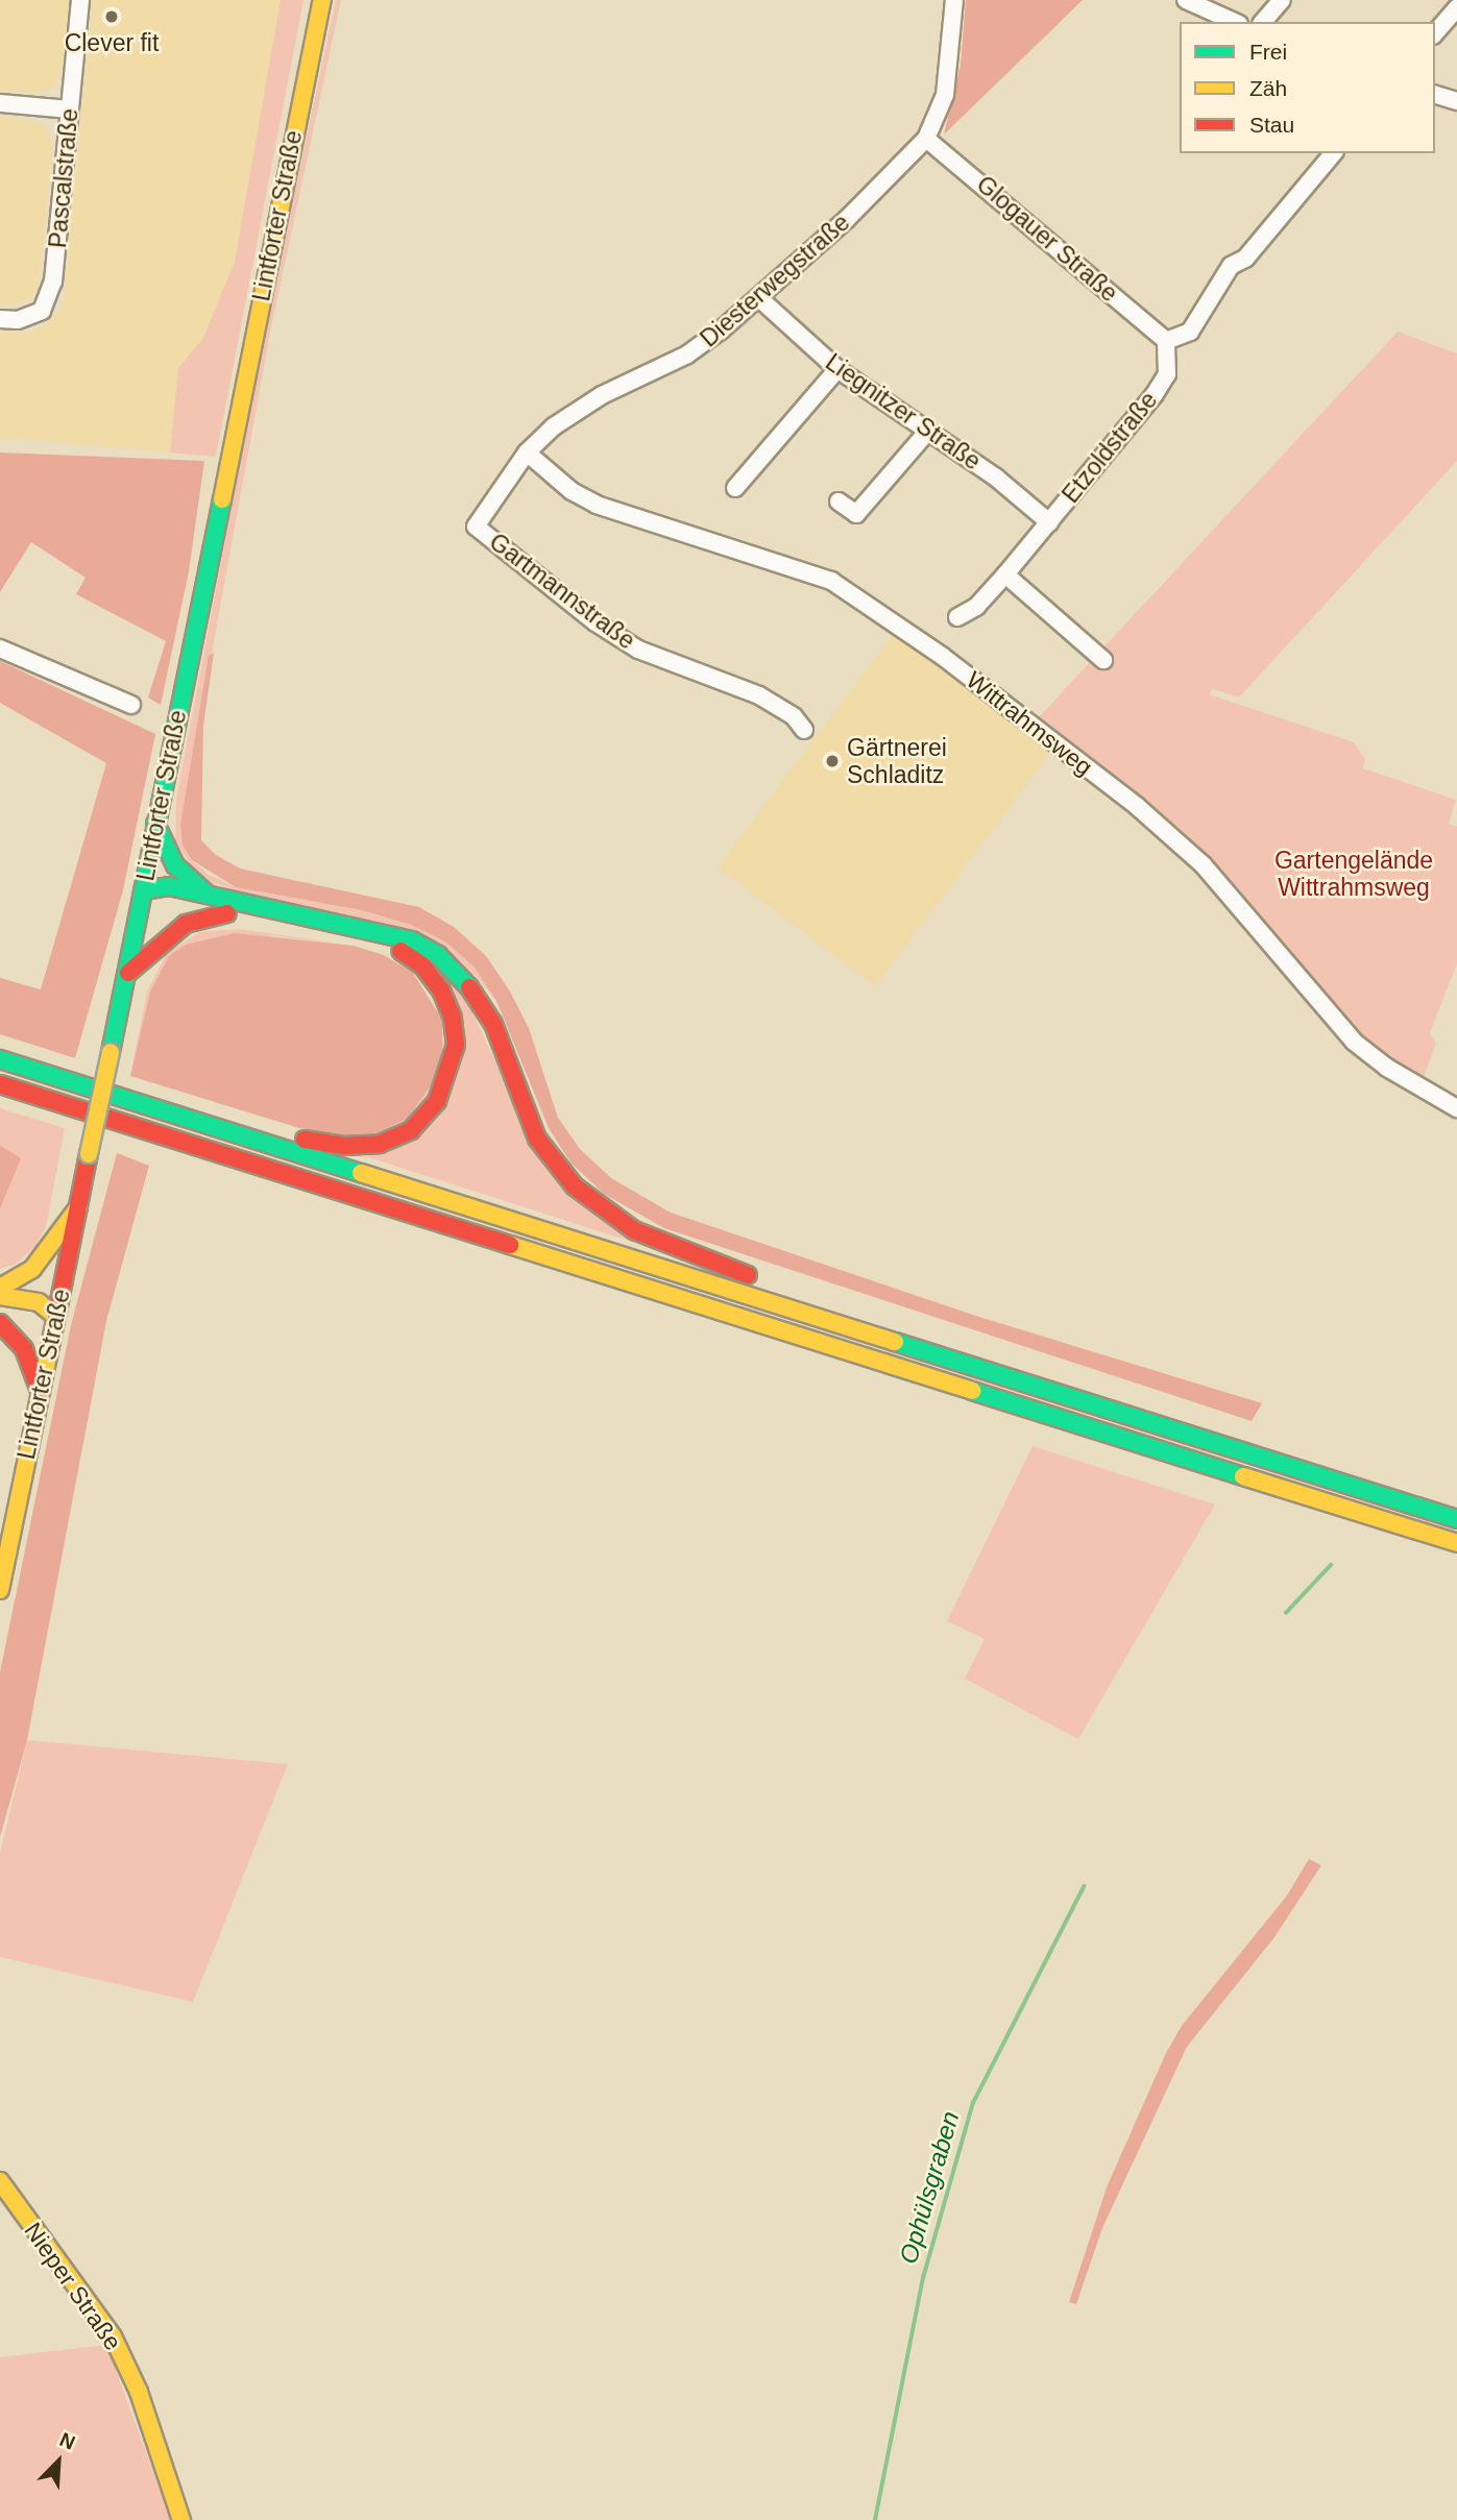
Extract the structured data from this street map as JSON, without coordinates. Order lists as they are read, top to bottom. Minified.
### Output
{"streets":{"main road":["Lintforter Straße","Nieper Straße"],"street":["Pascalstraße","Glogauer Straße","Diesterwegstraße","Liegnitzer Straße","Etzoldstraße","Gartmannstraße","Wittrahmsweg"]},"crossings":[["Glogauer Straße","Diesterwegstraße"],["Glogauer Straße","Etzoldstraße"],["Diesterwegstraße","Liegnitzer Straße"],["Diesterwegstraße","Gartmannstraße"],["Diesterwegstraße","Wittrahmsweg"],["Liegnitzer Straße","Etzoldstraße"]],"water":["Ophülsgraben"],"parks":["Gartengelände Wittrahmsweg"],"places":["Clever fit","Gärtnerei Schladitz"],"legend":["Frei","Zäh","Stau"],"north":"top right"}
